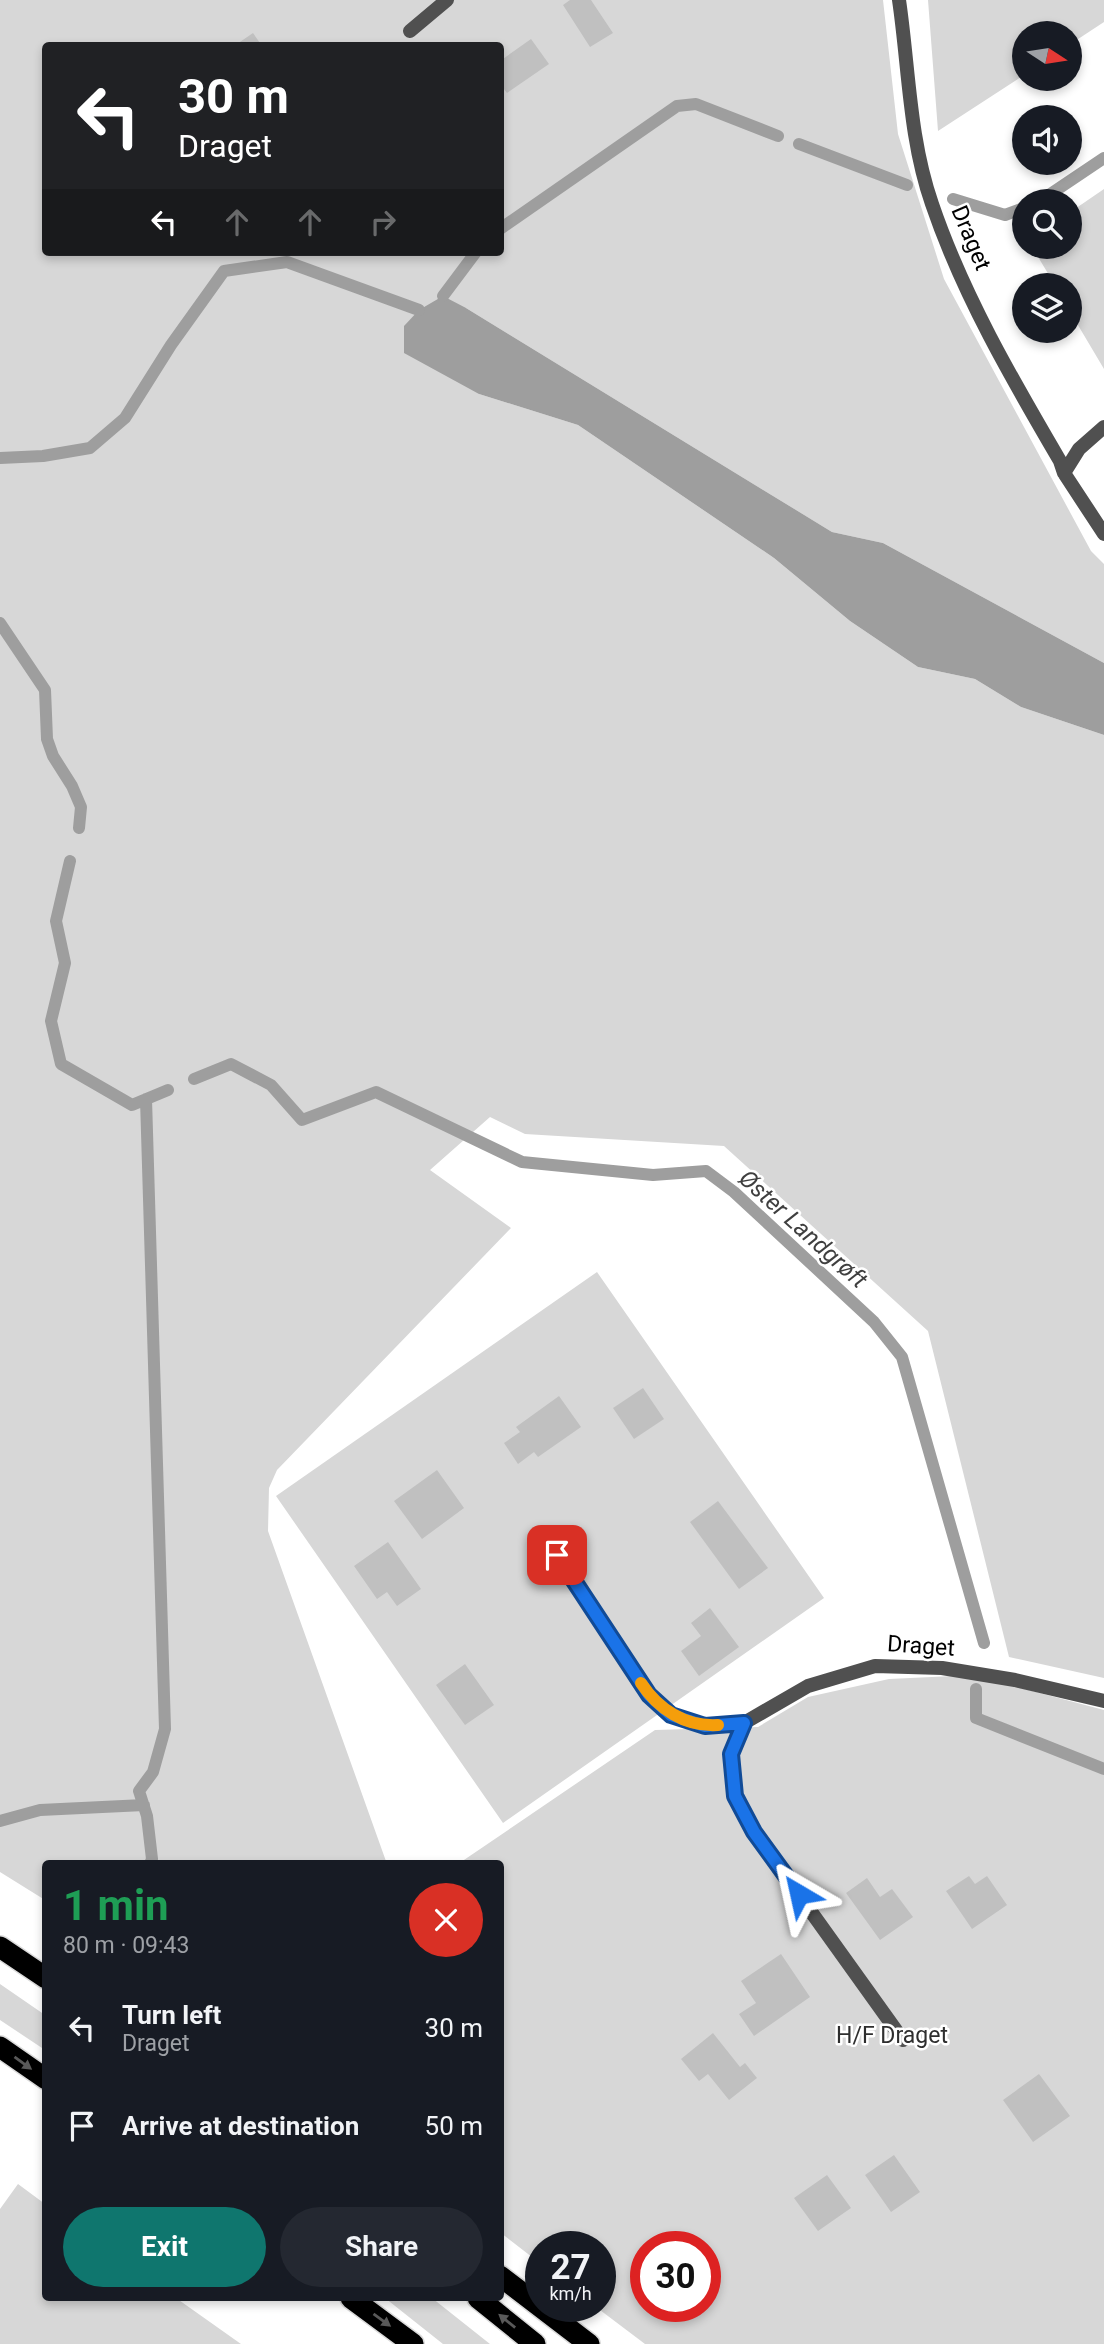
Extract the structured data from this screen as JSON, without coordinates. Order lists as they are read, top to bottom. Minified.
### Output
{"streets":{"street":["Draget"]},"water":["Øster Landgrøft"],"parks":["H/F Draget"],"north":"right","page":{"turn":["30 m","Draget"],"heading":["1 min","80 m · 09:43"],"list":[{"name":"Turn left","note":"Draget","value":"30 m"},{"name":"Arrive at destination","value":"50 m"}],"buttons":["Exit","Share"],"speed":"27 km/h","limit":"30"}}
